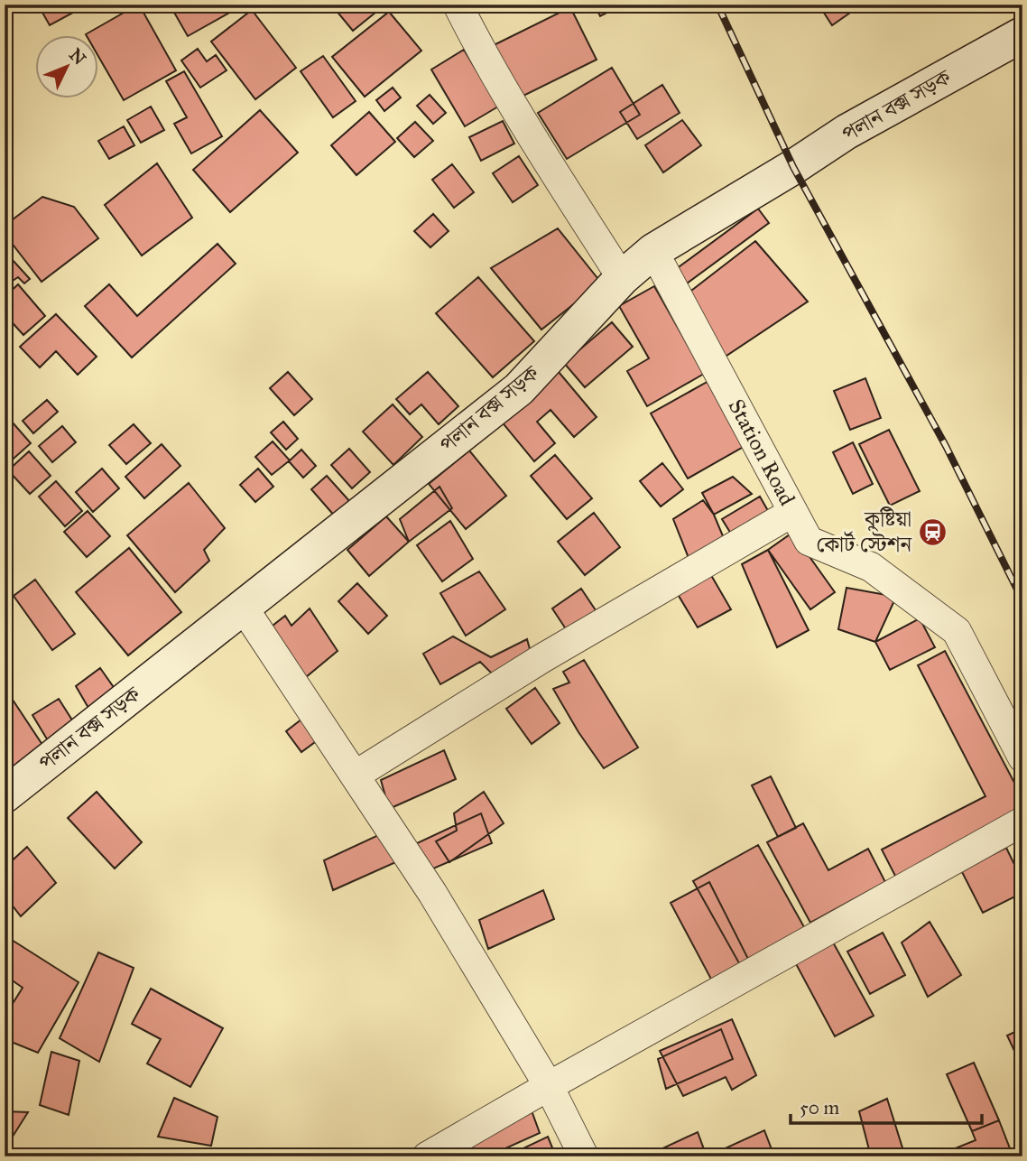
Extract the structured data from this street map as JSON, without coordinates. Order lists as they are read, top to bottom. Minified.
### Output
{"streets":{"main road":["পলান বক্স সড়ক"],"street":["Station Road"]},"crossings":[["পলান বক্স সড়ক","Station Road"]],"places":{"station":["কুষ্টিয়া কোর্ট স্টেশন"]},"scale_bar":"50 m","north":"top right"}
